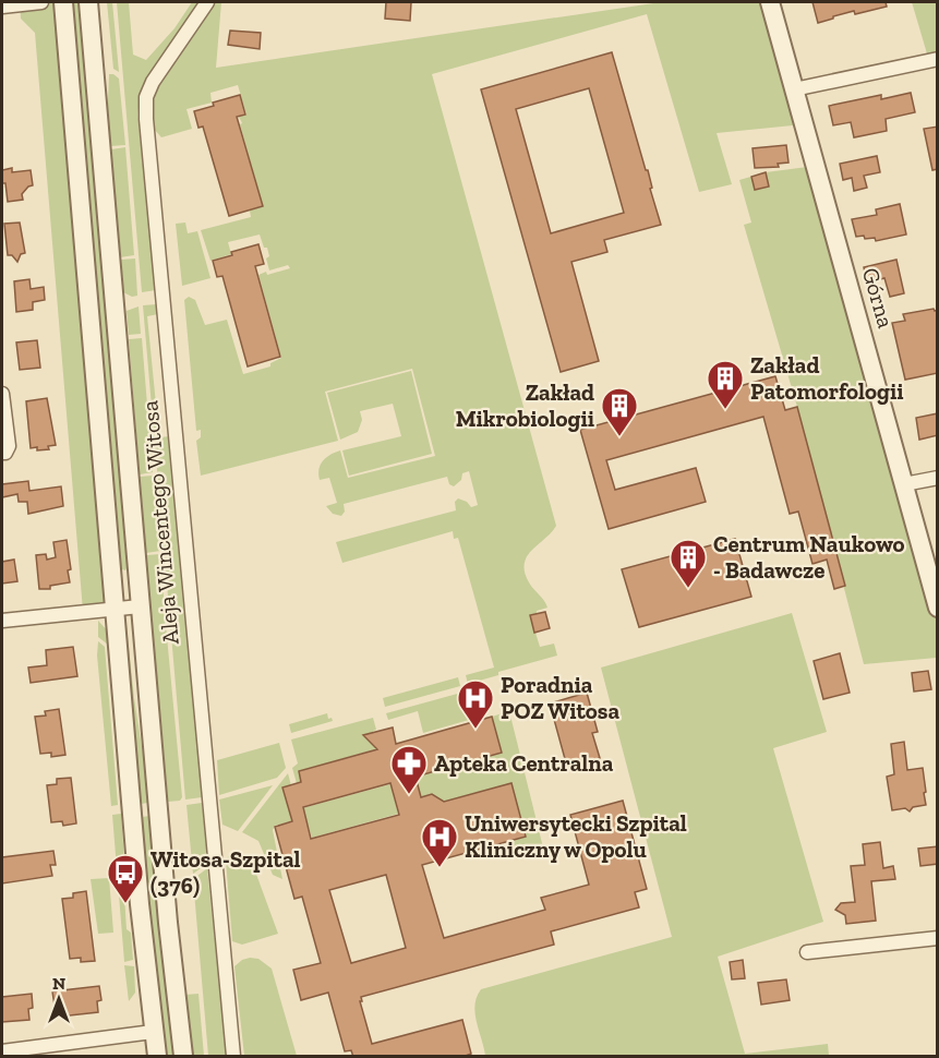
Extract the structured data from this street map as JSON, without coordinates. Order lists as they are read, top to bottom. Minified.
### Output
{"streets":{"street":["Górna","Aleja Wincentego Witosa"]},"places":{"building":["Zakład Patomorfologii","Zakład Mikrobiologii","Centrum Naukowo - Badawcze"],"hospital":["Poradnia POZ Witosa","Uniwersytecki Szpital Kliniczny w Opolu"],"pharmacy":["Apteka Centralna"],"bus stop":["Witosa-Szpital (376)"]},"north":"top"}
